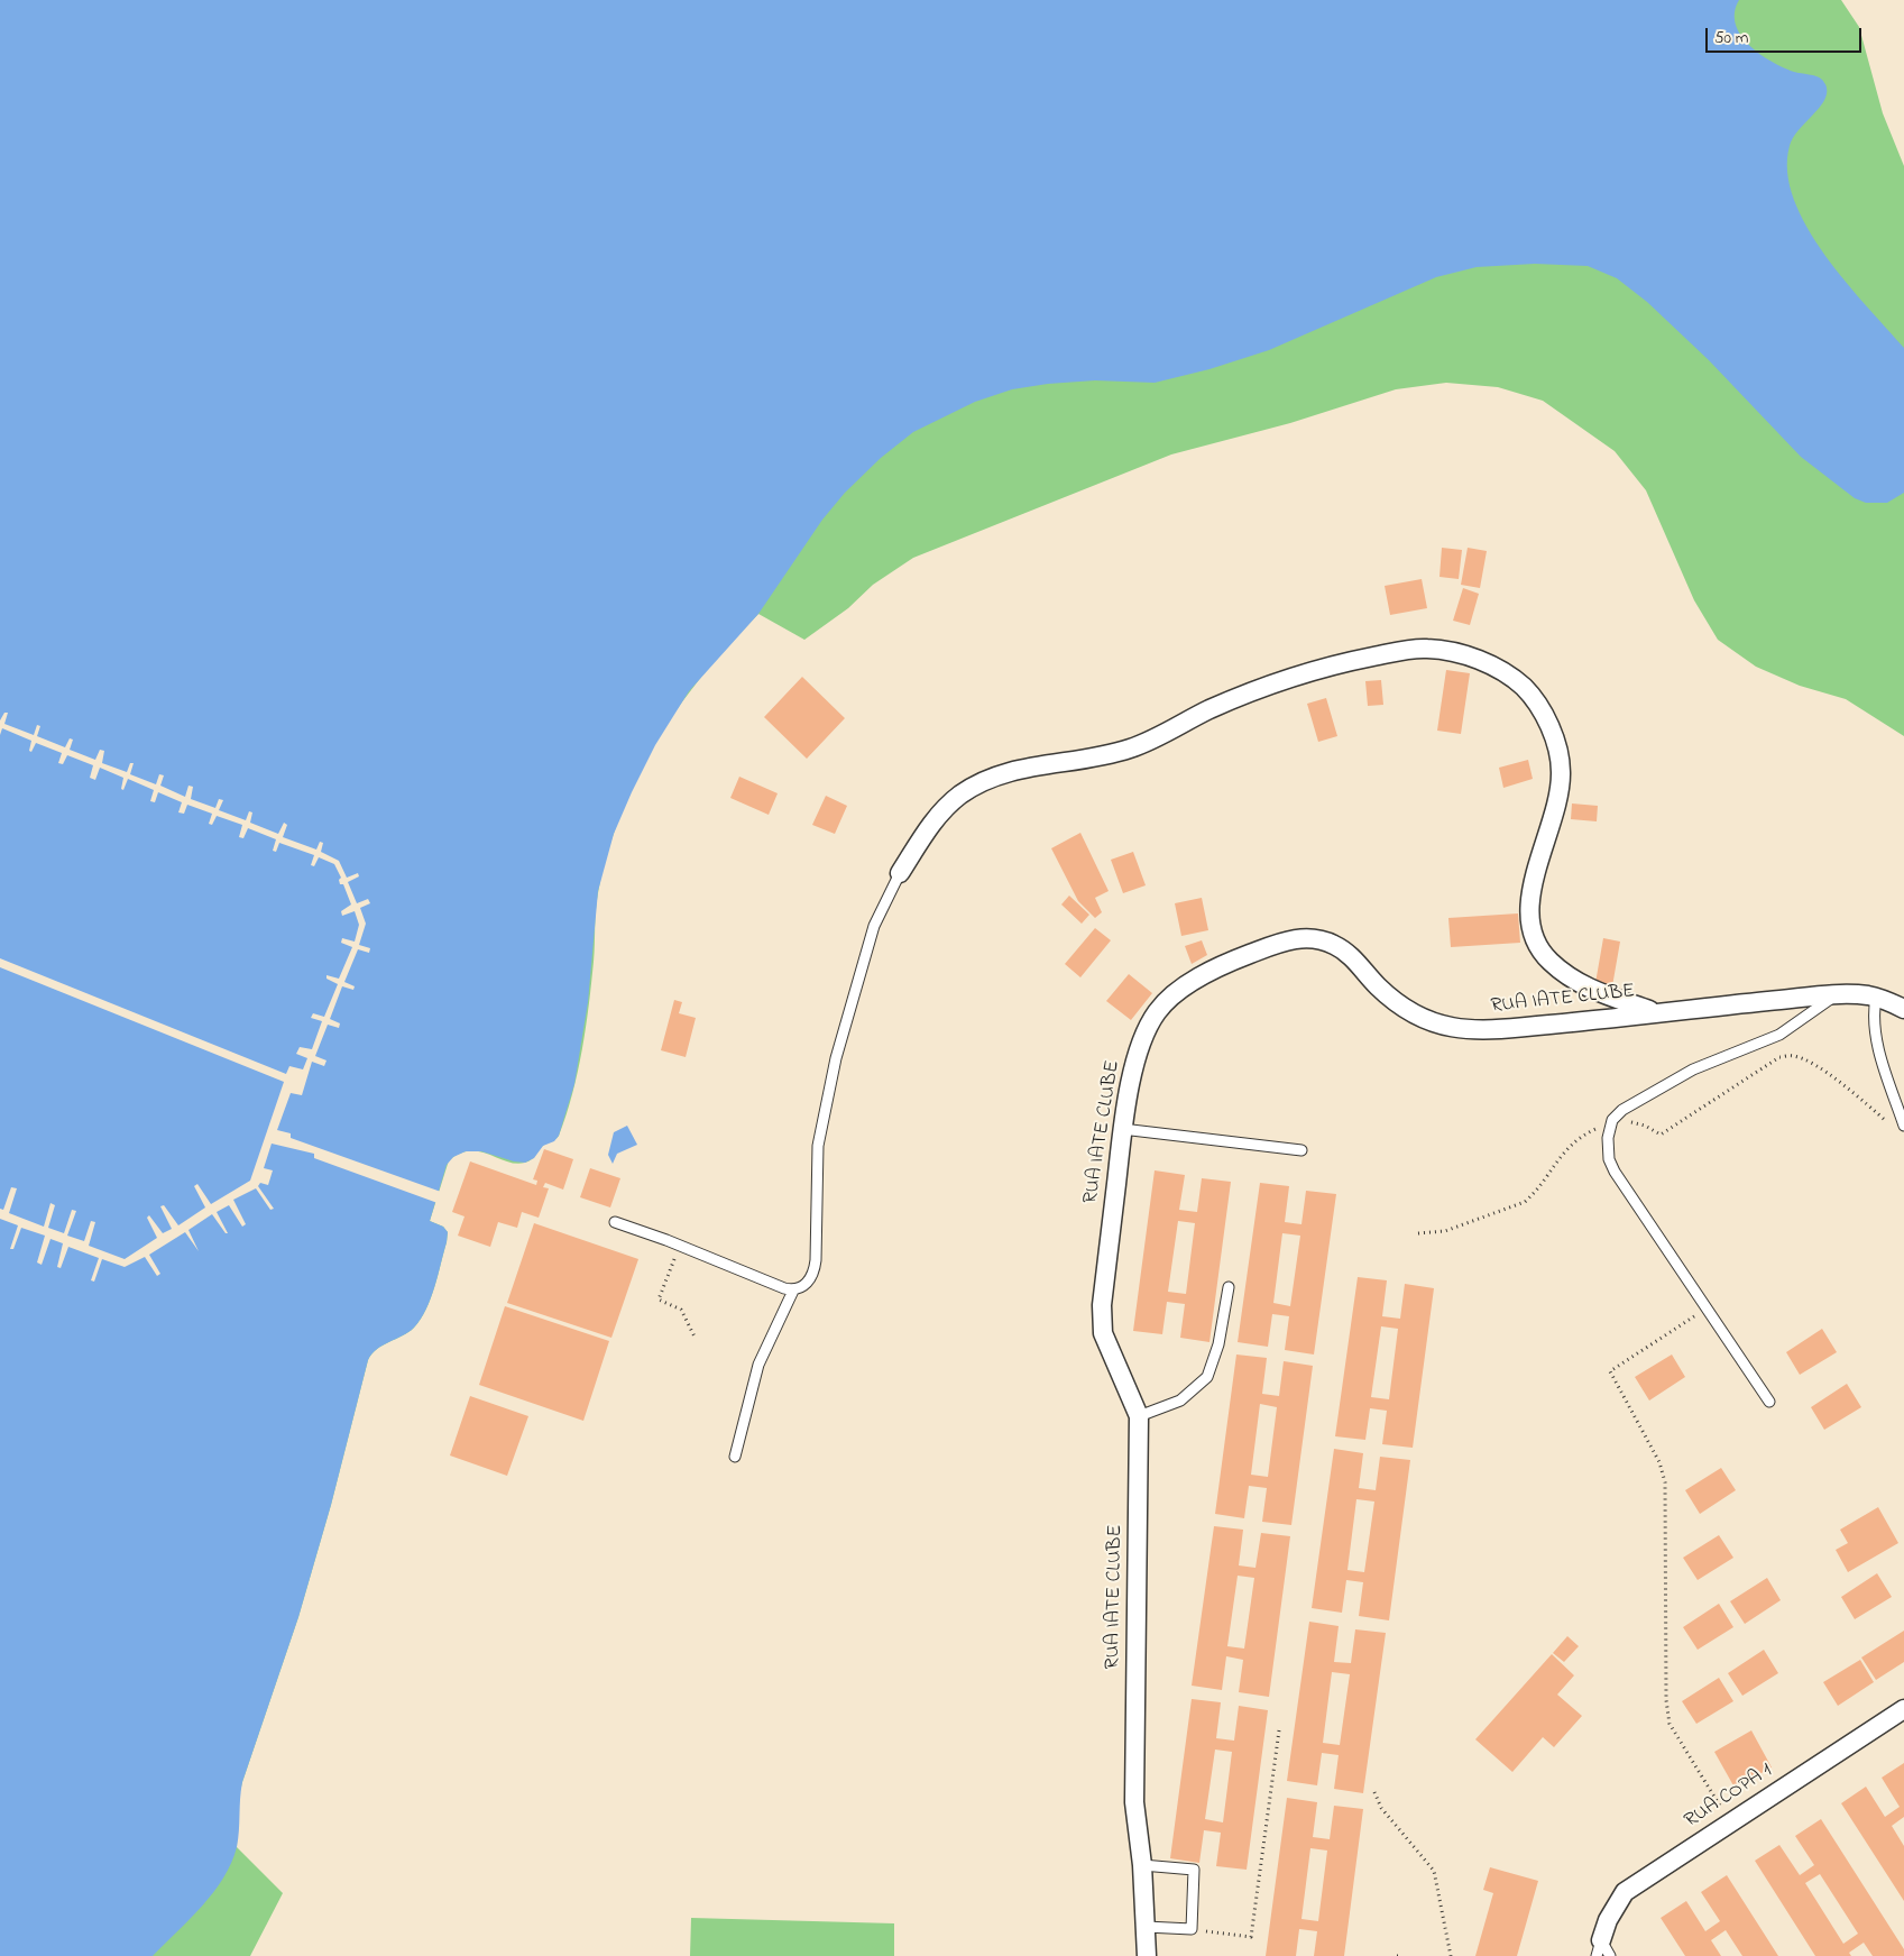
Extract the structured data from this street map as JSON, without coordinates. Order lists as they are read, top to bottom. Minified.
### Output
{"streets":{"street":["RUA IATE CLUBE","RUA COPA 1"]},"scale_bar":"50 m"}
